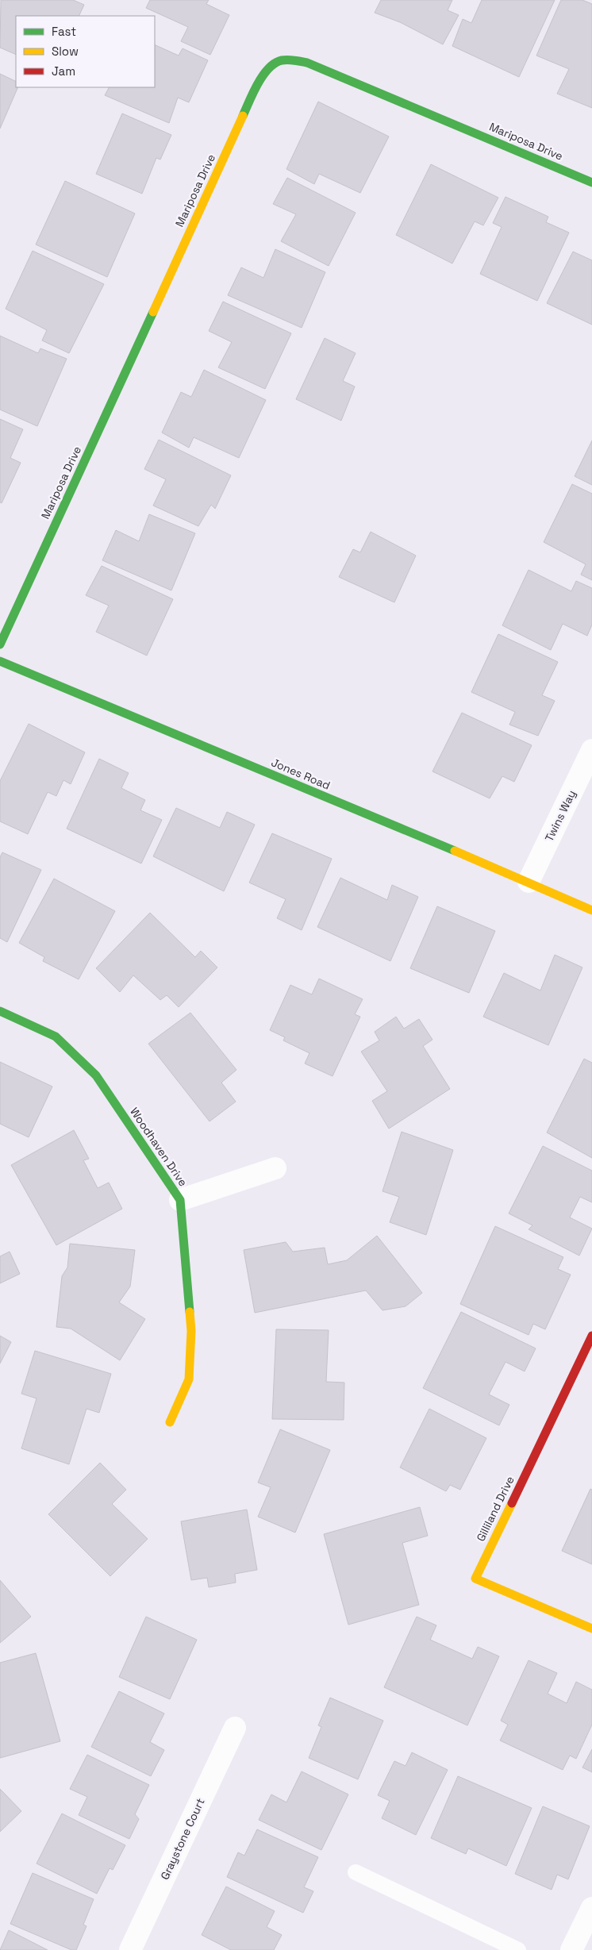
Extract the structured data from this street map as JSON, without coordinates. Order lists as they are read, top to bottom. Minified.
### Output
{"streets":{"street":["Mariposa Drive","Jones Road","Twins Way","Woodhaven Drive","Gilliland Drive","Graystone Court"]},"crossings":[["Jones Road","Twins Way"]],"legend":["Fast","Slow","Jam"]}
